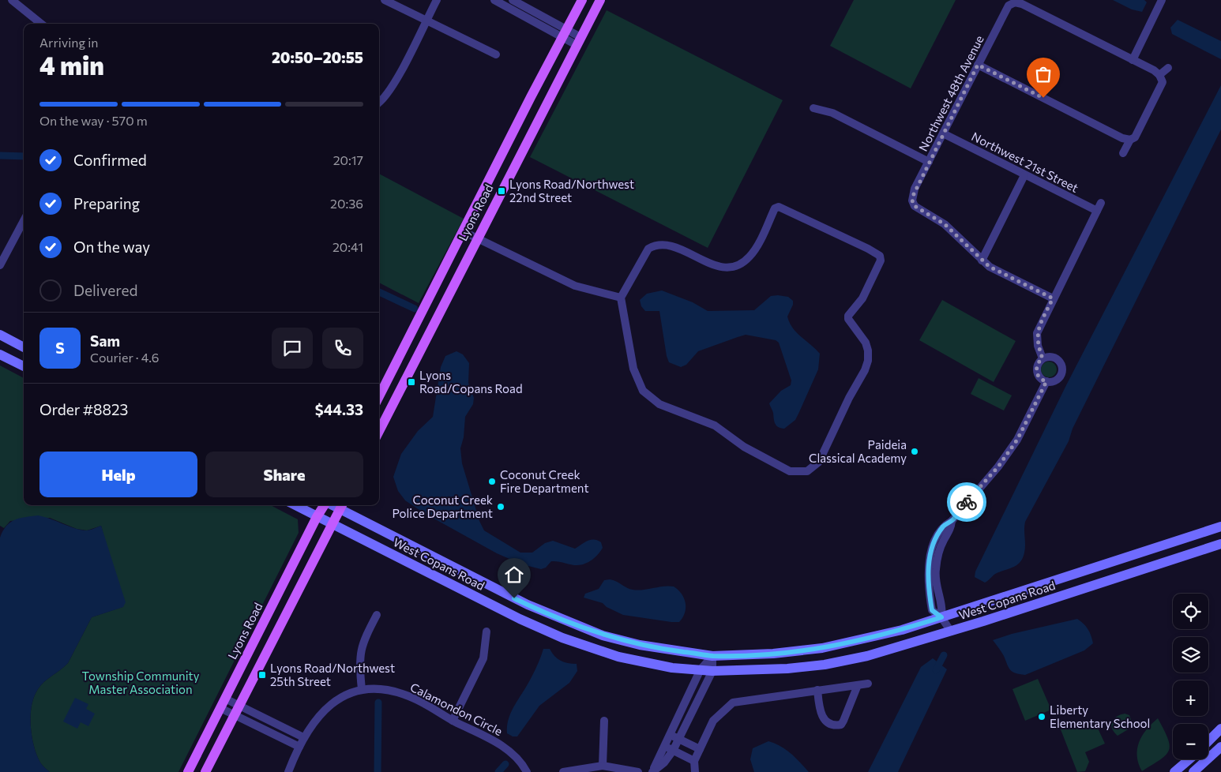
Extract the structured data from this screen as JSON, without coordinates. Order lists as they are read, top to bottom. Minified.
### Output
{"streets":{"main road":["Lyons Road","West Copans Road"],"street":["Northwest 48th Avenue","Northwest 21st Street","Calamondon Circle"]},"crossings":[["Northwest 48th Avenue","Northwest 21st Street"],["Lyons Road","West Copans Road"]],"parks":["Township Community Master Association"],"places":{"transit":["Lyons Road/Northwest 22nd Street","Lyons Road/Copans Road","Lyons Road/Northwest 25th Street"],"other":["Paideia Classical Academy","Coconut Creek Fire Department","Coconut Creek Police Department","Liberty Elementary School"]},"page":{"heading":["4 min","Arriving in","20:50–20:55"],"panel":["Sam","Courier · 4.6","Order #8823","$44.33"],"bar":"On the way · 570 m","list":[["Confirmed","20:17"],["Preparing","20:36"],["On the way","20:41"],"Delivered"],"round":"S","buttons":["Help","Share"],"map_buttons":["+","−"]}}
